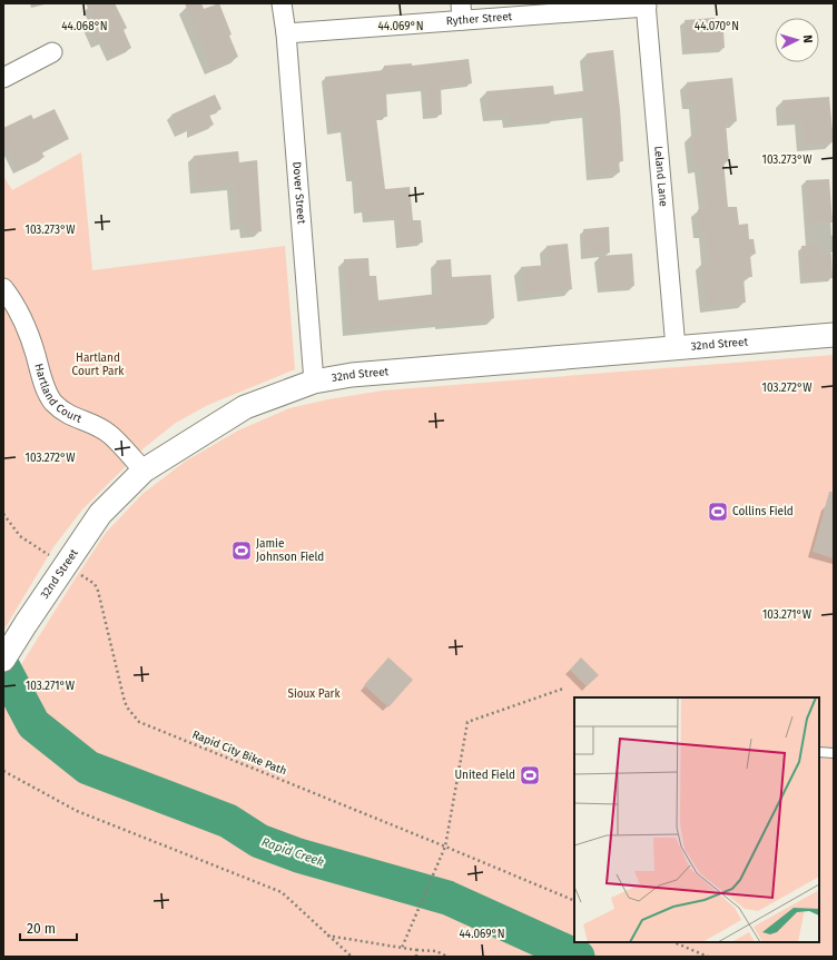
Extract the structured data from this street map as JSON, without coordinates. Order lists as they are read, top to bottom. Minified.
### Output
{"streets":{"street":["Ryther Street","Leland Lane","Dover Street","32nd Street","Hartland Court"],"path":["Rapid City Bike Path"]},"crossings":[["Ryther Street","Leland Lane"],["Ryther Street","Dover Street"],["Leland Lane","32nd Street"],["Dover Street","32nd Street"],["32nd Street","Hartland Court"],["32nd Street","Rapid City Bike Path"]],"water":["Rapid Creek"],"parks":["Hartland Court Park","Sioux Park"],"places":{"sports":["Collins Field","Jamie Johnson Field","United Field"]},"scale_bar":"20 m","north":"right","coordinates":["44.068°N","44.069°N","44.070°N","103.273°W","103.272°W","103.271°W"]}
